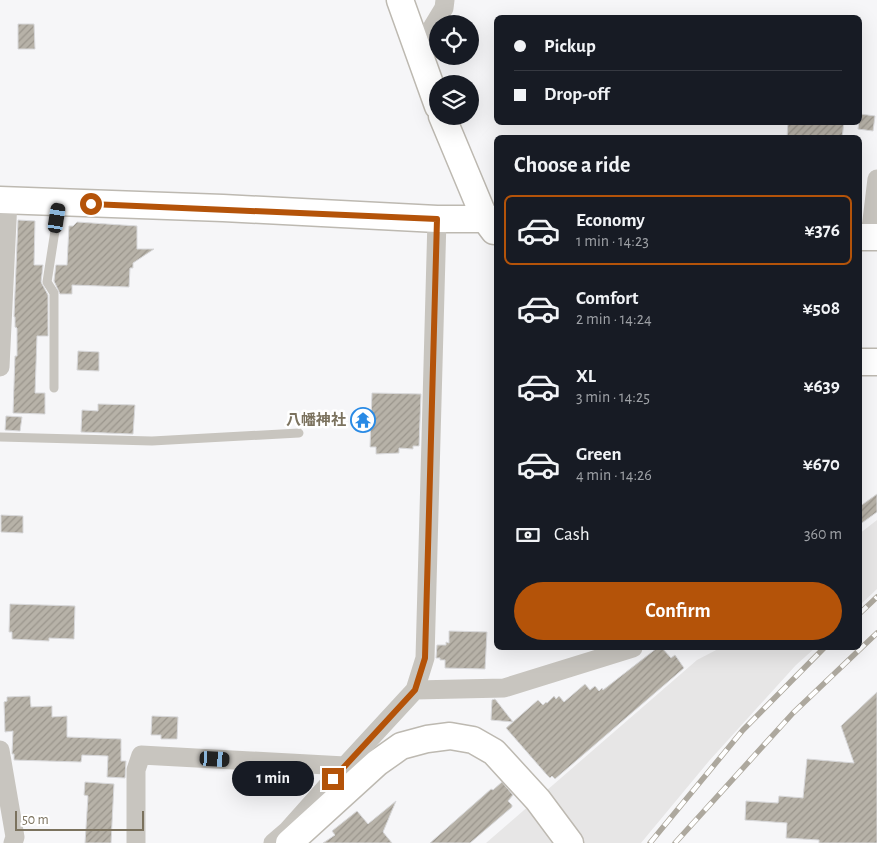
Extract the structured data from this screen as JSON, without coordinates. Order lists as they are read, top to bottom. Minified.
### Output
{"places":{"temple":["八幡神社"]},"scale_bar":"50 m","page":{"banner":["Pickup","Drop-off"],"heading":"Choose a ride","list":[{"name":"Economy","note":"1 min · 14:23","value":"¥376"},{"name":"Comfort","note":"2 min · 14:24","value":"¥508"},{"name":"XL","note":"3 min · 14:25","value":"¥639"},{"name":"Green","note":"4 min · 14:26","value":"¥670"}],"pay":["Cash","360 m"],"buttons":"Confirm","bubble":"1 min","scale":"50 m"}}
